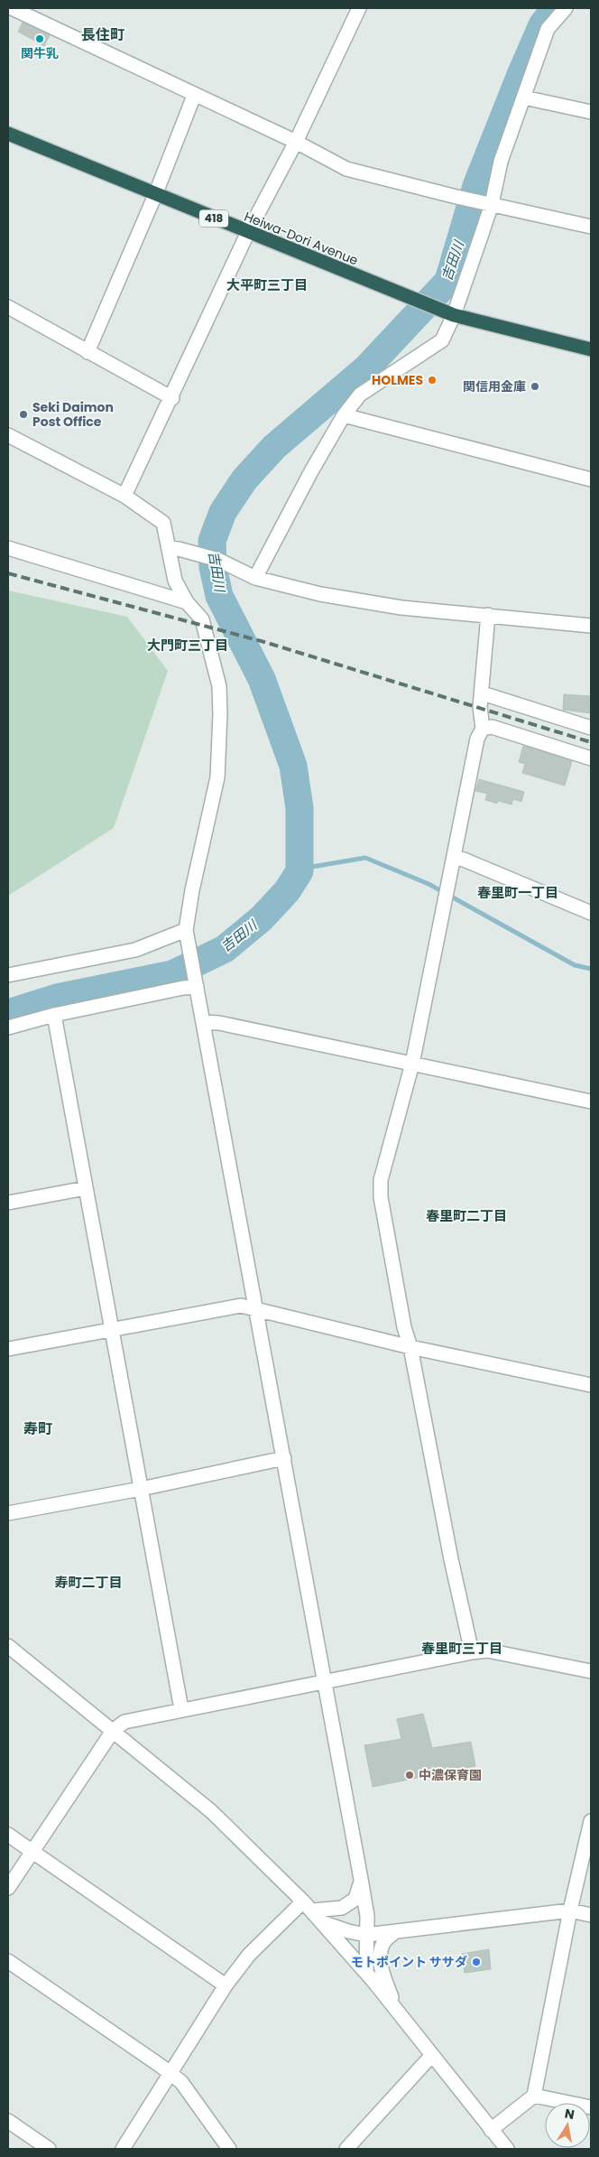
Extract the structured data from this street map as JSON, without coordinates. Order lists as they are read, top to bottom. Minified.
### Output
{"streets":{"highway":["418","Heiwa-Dori Avenue"]},"districts":["長住町","大平町三丁目","大門町三丁目","春里町一丁目","春里町二丁目","寿町","寿町二丁目","春里町三丁目"],"water":["吉田川"],"places":["関牛乳","HOLMES","関信用金庫","Seki Daimon Post Office","中濃保育園","モトポイント ササダ"],"north":"top"}
